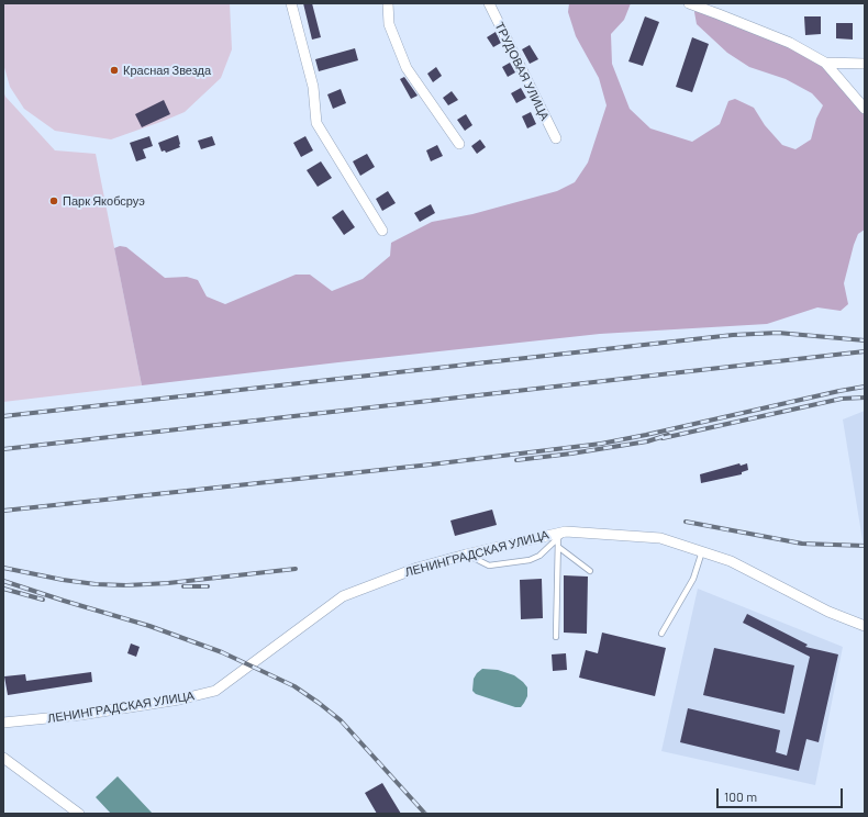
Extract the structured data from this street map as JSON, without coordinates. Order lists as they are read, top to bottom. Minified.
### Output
{"streets":{"street":["ТРУДОВАЯ УЛИЦА","ЛЕНИНГРАДСКАЯ УЛИЦА"]},"places":["Красная Звезда","Парк Якобсруэ"],"scale_bar":"100 m"}
